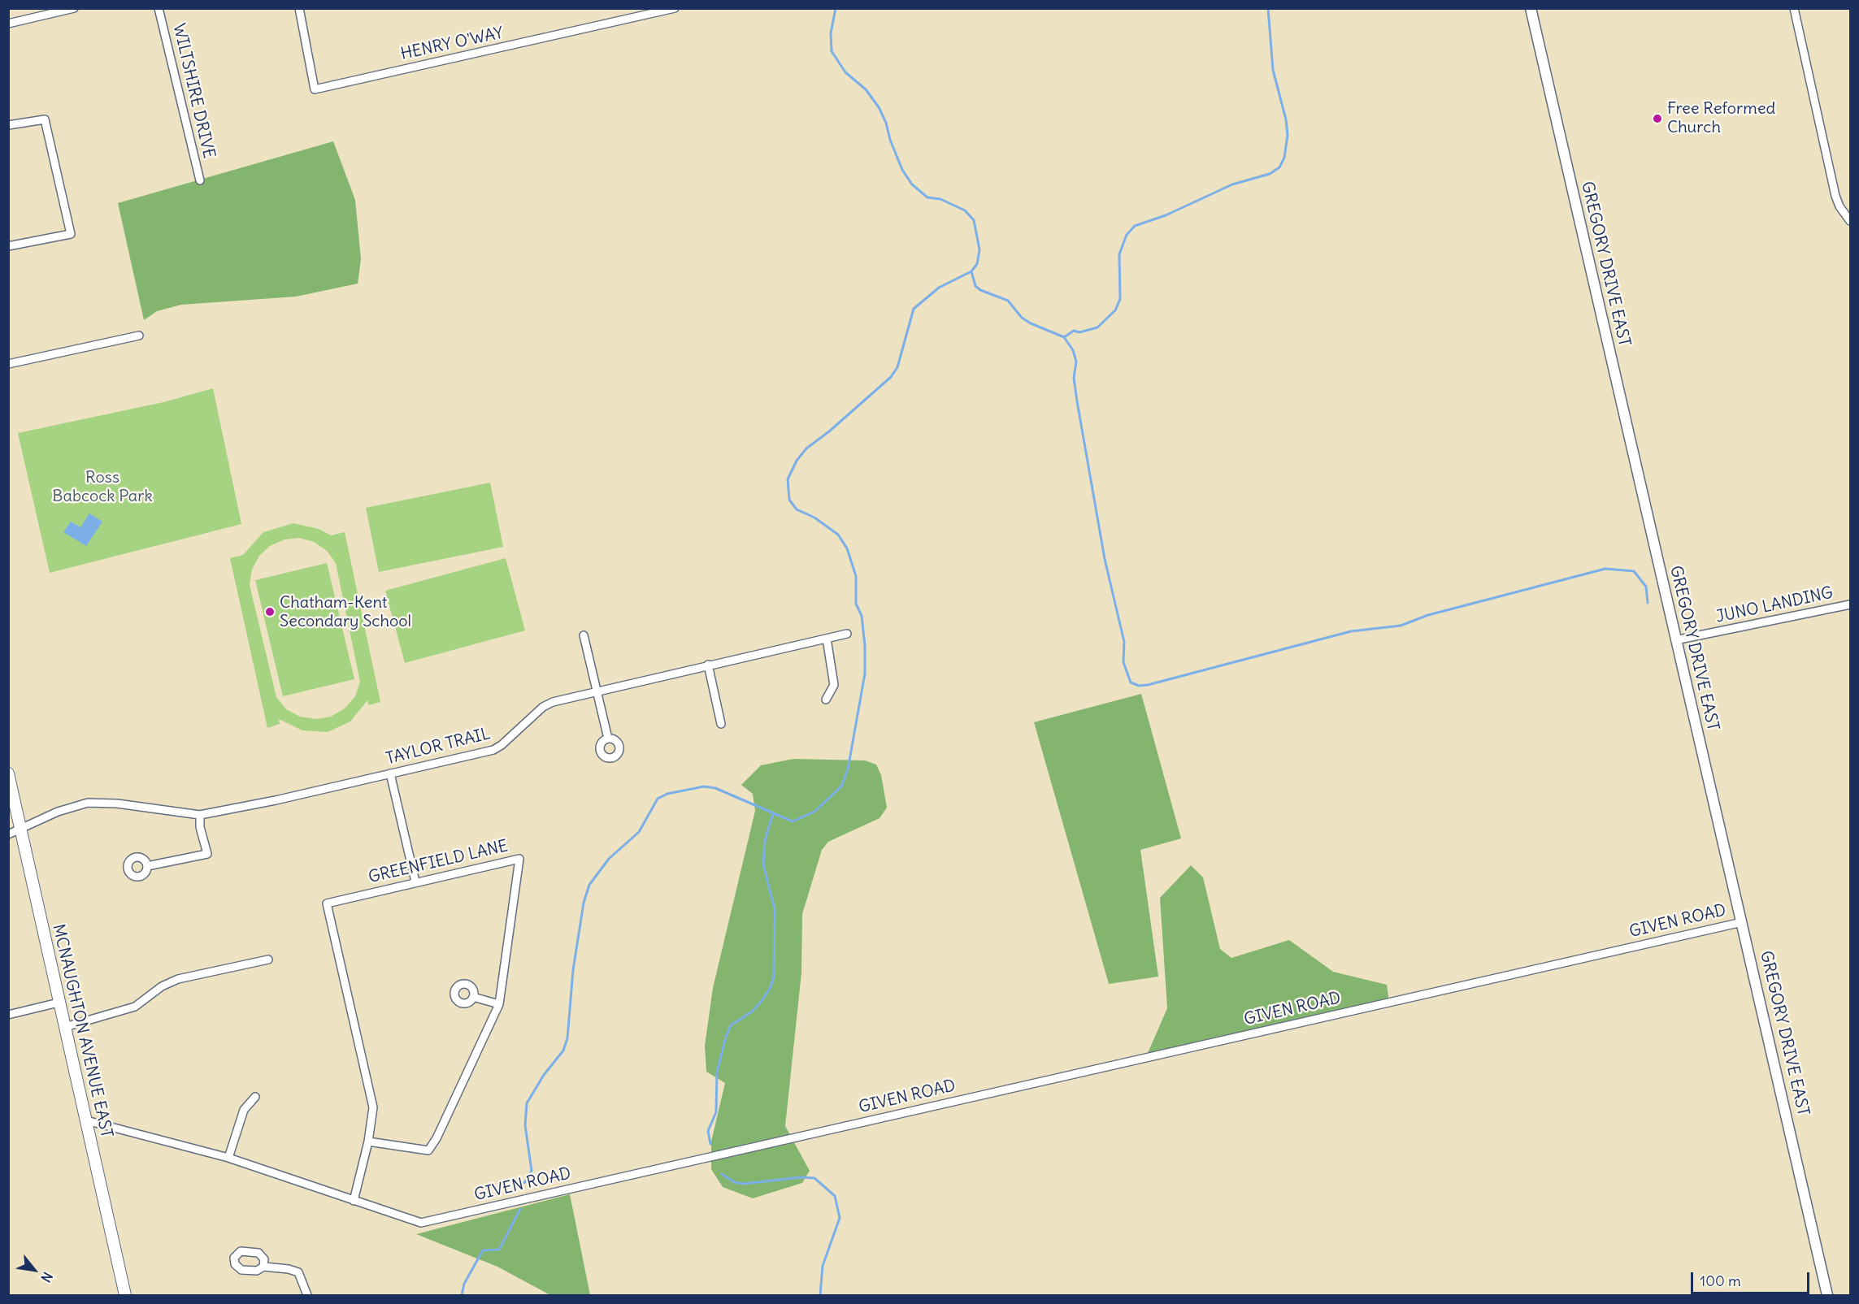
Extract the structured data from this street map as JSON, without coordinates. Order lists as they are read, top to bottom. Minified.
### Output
{"streets":{"main road":["MCNAUGHTON AVENUE EAST"],"street":["HENRY O'WAY","WILTSHIRE DRIVE","GREGORY DRIVE EAST","JUNO LANDING","TAYLOR TRAIL","GREENFIELD LANE","GIVEN ROAD"]},"crossings":[["GREGORY DRIVE EAST","JUNO LANDING"],["GREGORY DRIVE EAST","GIVEN ROAD"],["TAYLOR TRAIL","MCNAUGHTON AVENUE EAST"],["GREENFIELD LANE","GIVEN ROAD"],["GIVEN ROAD","MCNAUGHTON AVENUE EAST"]],"parks":["Ross Babcock Park"],"places":["Free Reformed Church","Chatham-Kent Secondary School"],"scale_bar":"100 m","north":"bottom right"}
